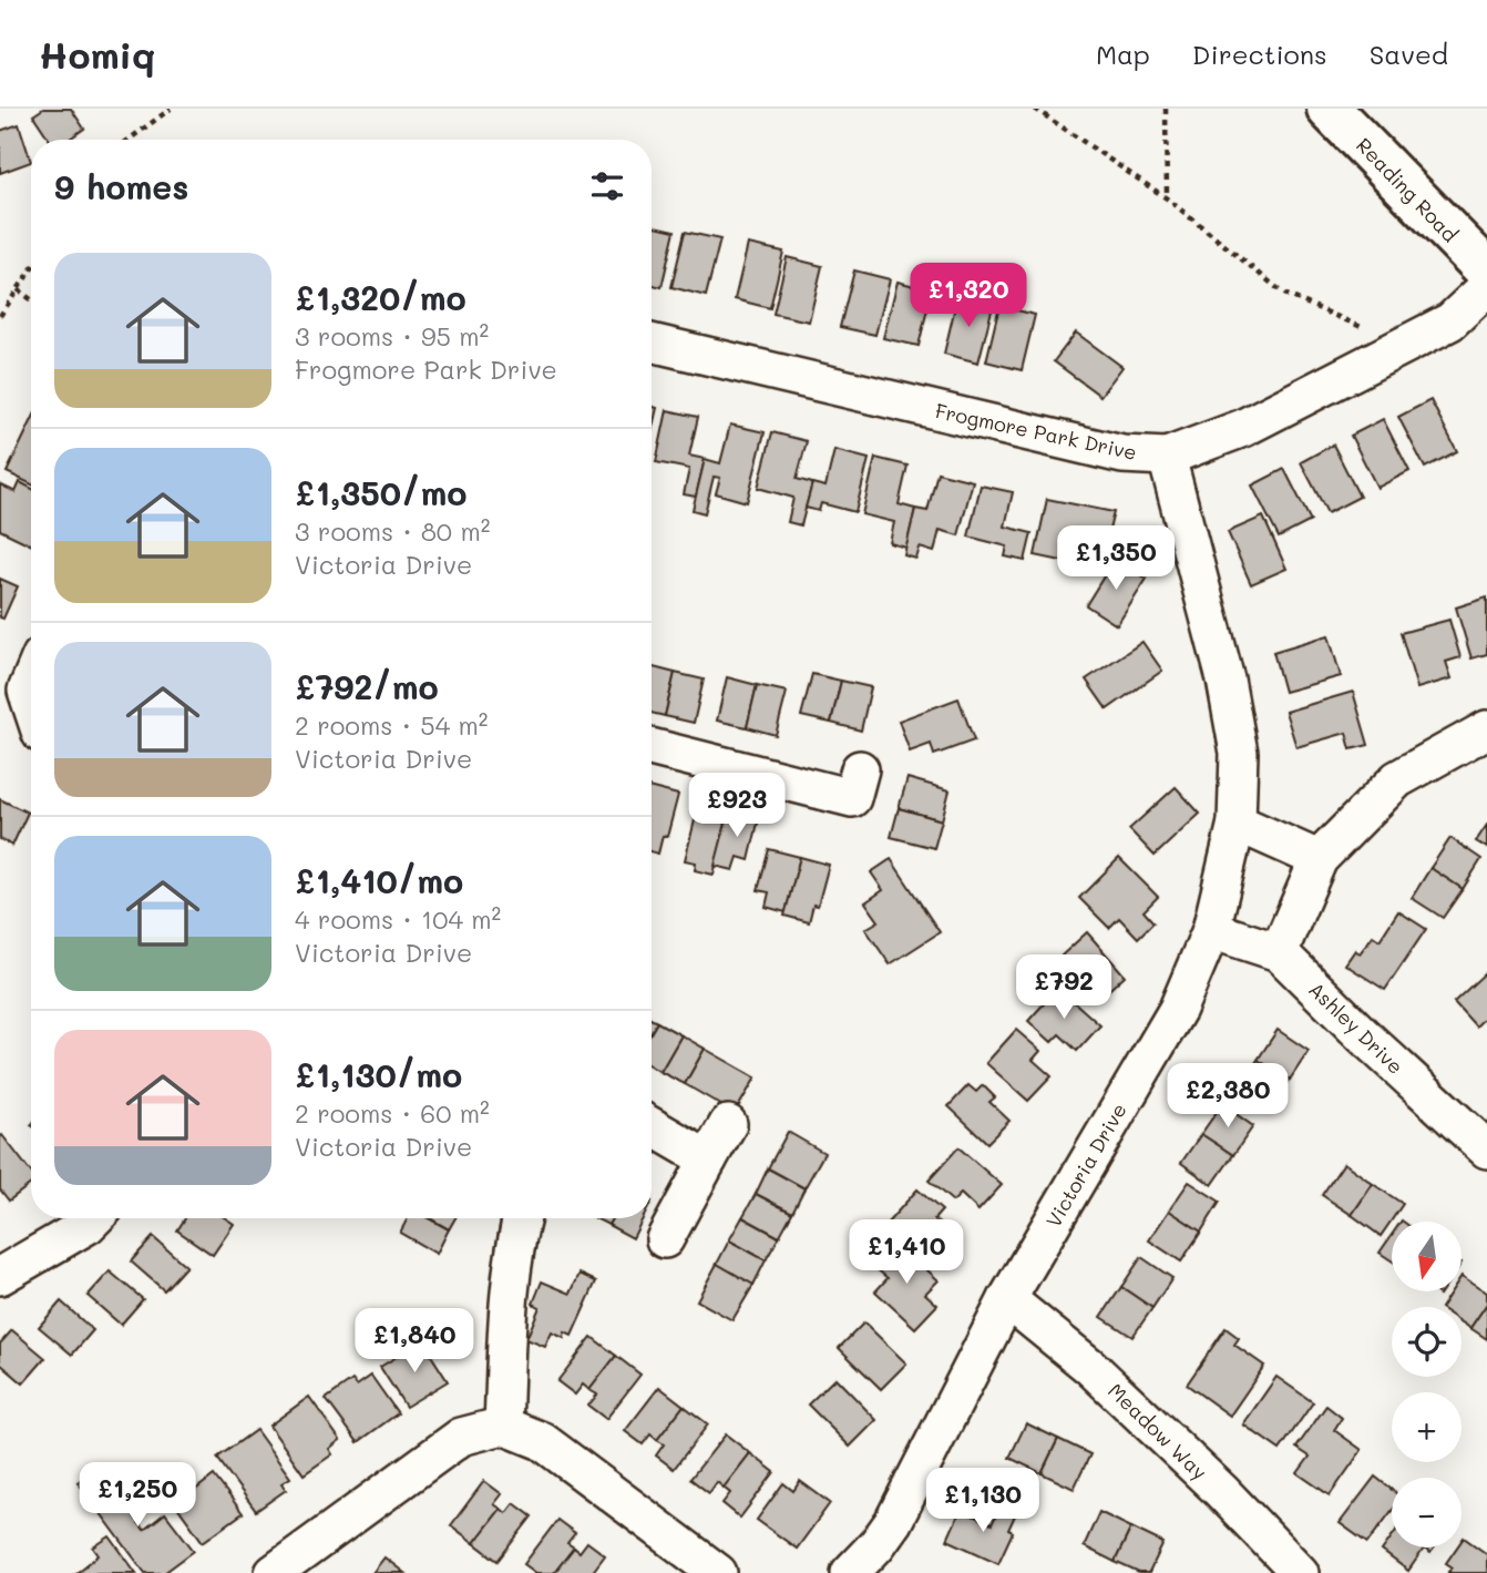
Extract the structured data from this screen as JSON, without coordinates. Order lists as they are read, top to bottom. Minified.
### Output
{"streets":{"main road":["Reading Road"],"street":["Frogmore Park Drive","Ashley Drive","Victoria Drive","Meadow Way"]},"crossings":[["Frogmore Park Drive","Victoria Drive"],["Ashley Drive","Victoria Drive"],["Victoria Drive","Meadow Way"]],"north":"bottom","page":{"header":"Homiq","nav":["Map","Directions","Saved"],"heading":"9 homes","list":[{"name":"£1,320/mo","note":"3 rooms · 95 m² · Frogmore Park Drive"},{"name":"£1,350/mo","note":"3 rooms · 80 m² · Victoria Drive"},{"name":"£792/mo","note":"2 rooms · 54 m² · Victoria Drive"},{"name":"£1,410/mo","note":"4 rooms · 104 m² · Victoria Drive"},{"name":"£1,130/mo","note":"2 rooms · 60 m² · Victoria Drive"}],"price":["£1,320","£1,350","£923","£792","£2,380","£1,410","£1,840","£1,250","£1,130"],"map_buttons":["+","−"]}}
